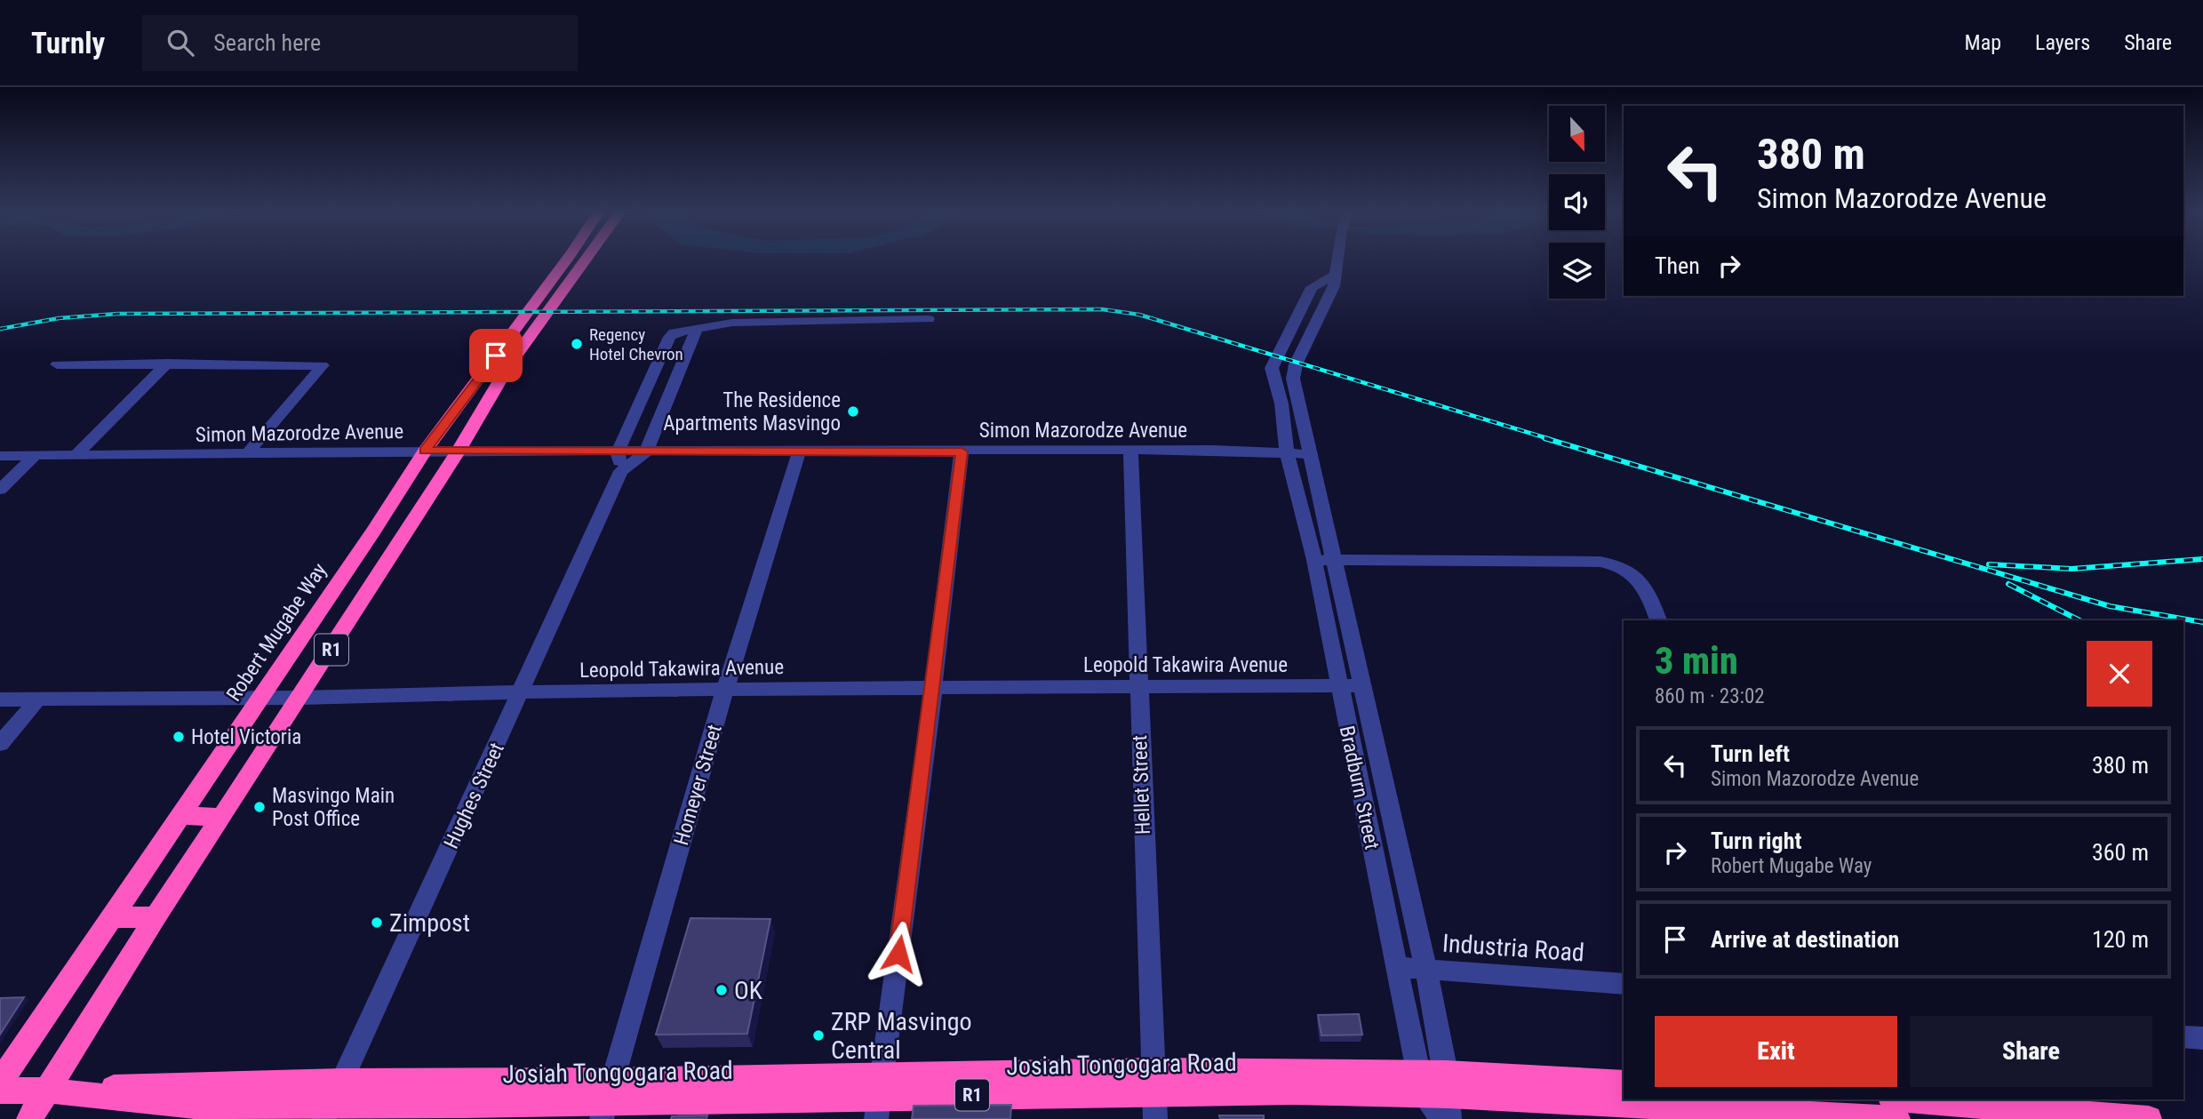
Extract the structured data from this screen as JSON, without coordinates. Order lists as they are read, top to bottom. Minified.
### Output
{"streets":{"highway":["Robert Mugabe Way","R1","Josiah Tongogara Road"],"street":["Simon Mazorodze Avenue","Leopold Takawira Avenue","Homeyer Street","Hellet Street","Bradburn Street","Hughes Street","Industria Road"]},"crossings":[["Simon Mazorodze Avenue","Robert Mugabe Way"],["Simon Mazorodze Avenue","R1"],["Simon Mazorodze Avenue","Homeyer Street"],["Simon Mazorodze Avenue","Hellet Street"],["Simon Mazorodze Avenue","Bradburn Street"],["Simon Mazorodze Avenue","Hughes Street"],["Robert Mugabe Way","Leopold Takawira Avenue"],["R1","Leopold Takawira Avenue"],["R1","Josiah Tongogara Road"],["Leopold Takawira Avenue","Homeyer Street"],["Leopold Takawira Avenue","Hellet Street"],["Leopold Takawira Avenue","Bradburn Street"],["Leopold Takawira Avenue","Hughes Street"],["Homeyer Street","Josiah Tongogara Road"],["Hellet Street","Josiah Tongogara Road"],["Bradburn Street","Industria Road"],["Bradburn Street","Josiah Tongogara Road"],["Hughes Street","Josiah Tongogara Road"]],"places":["Regency Hotel Chevron","The Residence Apartments Masvingo","Hotel Victoria","Masvingo Main Post Office","Zimpost","OK","ZRP Masvingo Central"],"north":"bottom","page":{"header":"Turnly","search":"Search here","nav":["Map","Layers","Share"],"turn":["380 m","Simon Mazorodze Avenue"],"then":"Then","heading":["3 min","860 m · 23:02"],"list":[{"name":"Turn left","note":"Simon Mazorodze Avenue","value":"380 m"},{"name":"Turn right","note":"Robert Mugabe Way","value":"360 m"},{"name":"Arrive at destination","value":"120 m"}],"buttons":["Exit","Share"]}}
